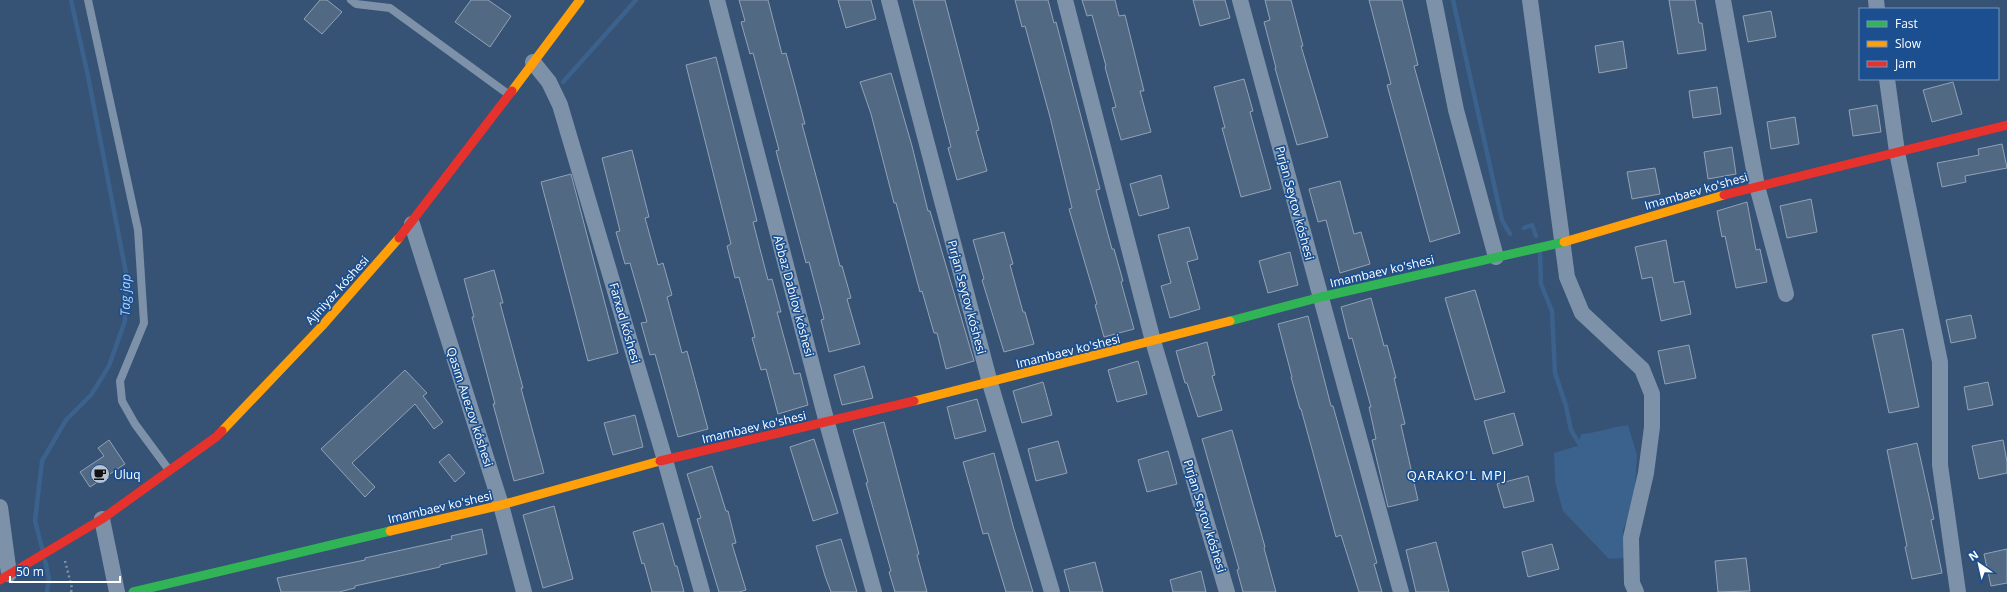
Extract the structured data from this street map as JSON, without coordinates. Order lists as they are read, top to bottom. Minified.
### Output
{"streets":{"street":["Imambaev ko'shesi","Pırjan Seytov kóshesi","Ajiniyaz kóshesi","Abbaz Dabılov kóshesi","Farxad kóshesi","Qasım Auezov kóshesi"]},"crossings":[["Imambaev ko'shesi","Pırjan Seytov kóshesi"],["Imambaev ko'shesi","Abbaz Dabılov kóshesi"],["Imambaev ko'shesi","Farxad kóshesi"],["Imambaev ko'shesi","Qasım Auezov kóshesi"],["Ajiniyaz kóshesi","Farxad kóshesi"],["Ajiniyaz kóshesi","Qasım Auezov kóshesi"]],"districts":["QARAKO'L MPJ"],"water":["Tag jap"],"places":{"cafe":["Uluq"]},"legend":["Fast","Slow","Jam"],"scale_bar":"50 m","north":"top left"}
